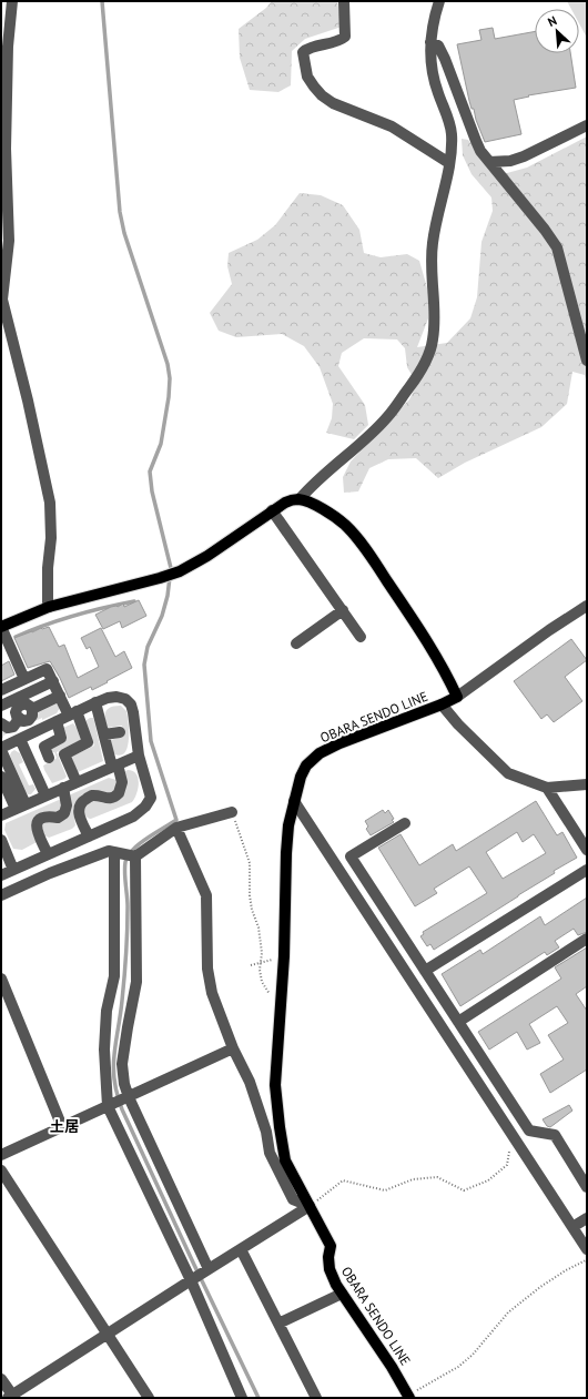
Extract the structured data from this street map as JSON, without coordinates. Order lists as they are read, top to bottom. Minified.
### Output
{"streets":{"main road":["OBARA SENDO LINE"]},"districts":["土居"],"north":"top left"}
